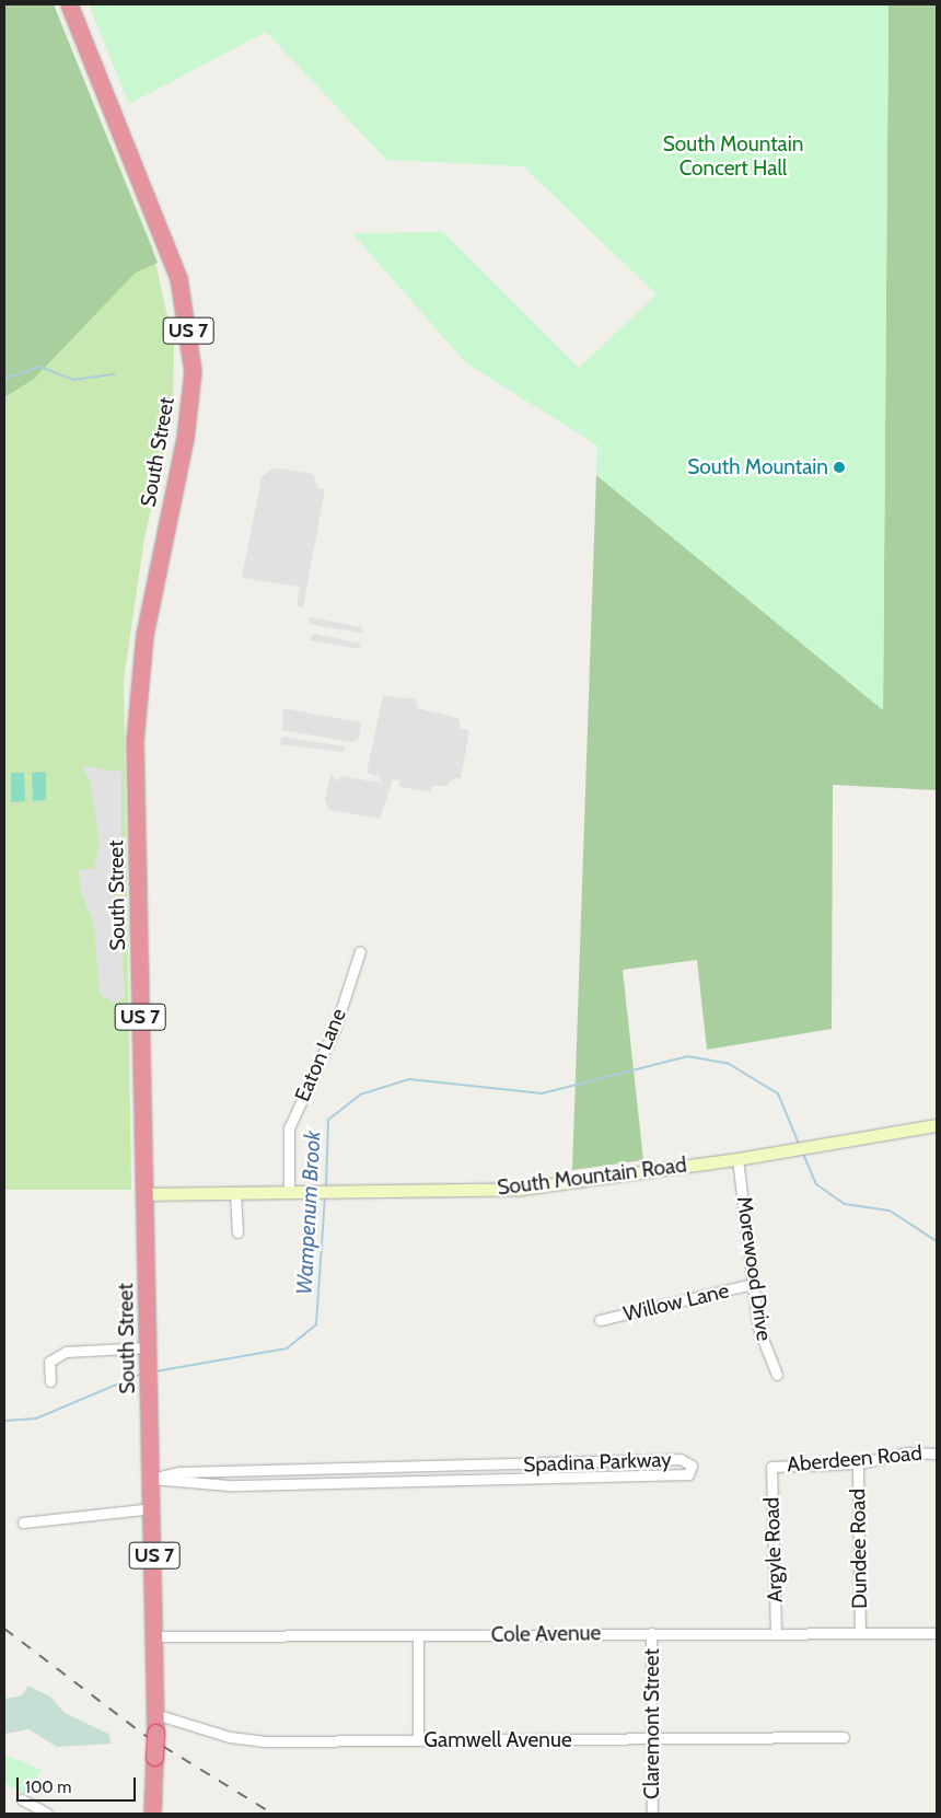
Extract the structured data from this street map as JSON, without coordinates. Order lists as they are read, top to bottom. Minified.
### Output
{"streets":{"highway":["US 7","South Street"],"street":["Eaton Lane","South Mountain Road","Morewood Drive","Willow Lane","Aberdeen Road","Spadina Parkway","Dundee Road","Argyle Road","Cole Avenue","Claremont Street","Gamwell Avenue"]},"crossings":[["South Street","South Mountain Road"],["South Street","Spadina Parkway"],["South Street","Cole Avenue"],["South Street","Gamwell Avenue"],["Eaton Lane","South Mountain Road"],["South Mountain Road","Morewood Drive"],["Morewood Drive","Willow Lane"],["Aberdeen Road","Dundee Road"],["Aberdeen Road","Argyle Road"],["Dundee Road","Cole Avenue"],["Argyle Road","Cole Avenue"],["Cole Avenue","Claremont Street"],["Claremont Street","Gamwell Avenue"]],"water":["Wampenum Brook"],"parks":["South Mountain Concert Hall"],"places":["South Mountain"],"scale_bar":"100 m"}
